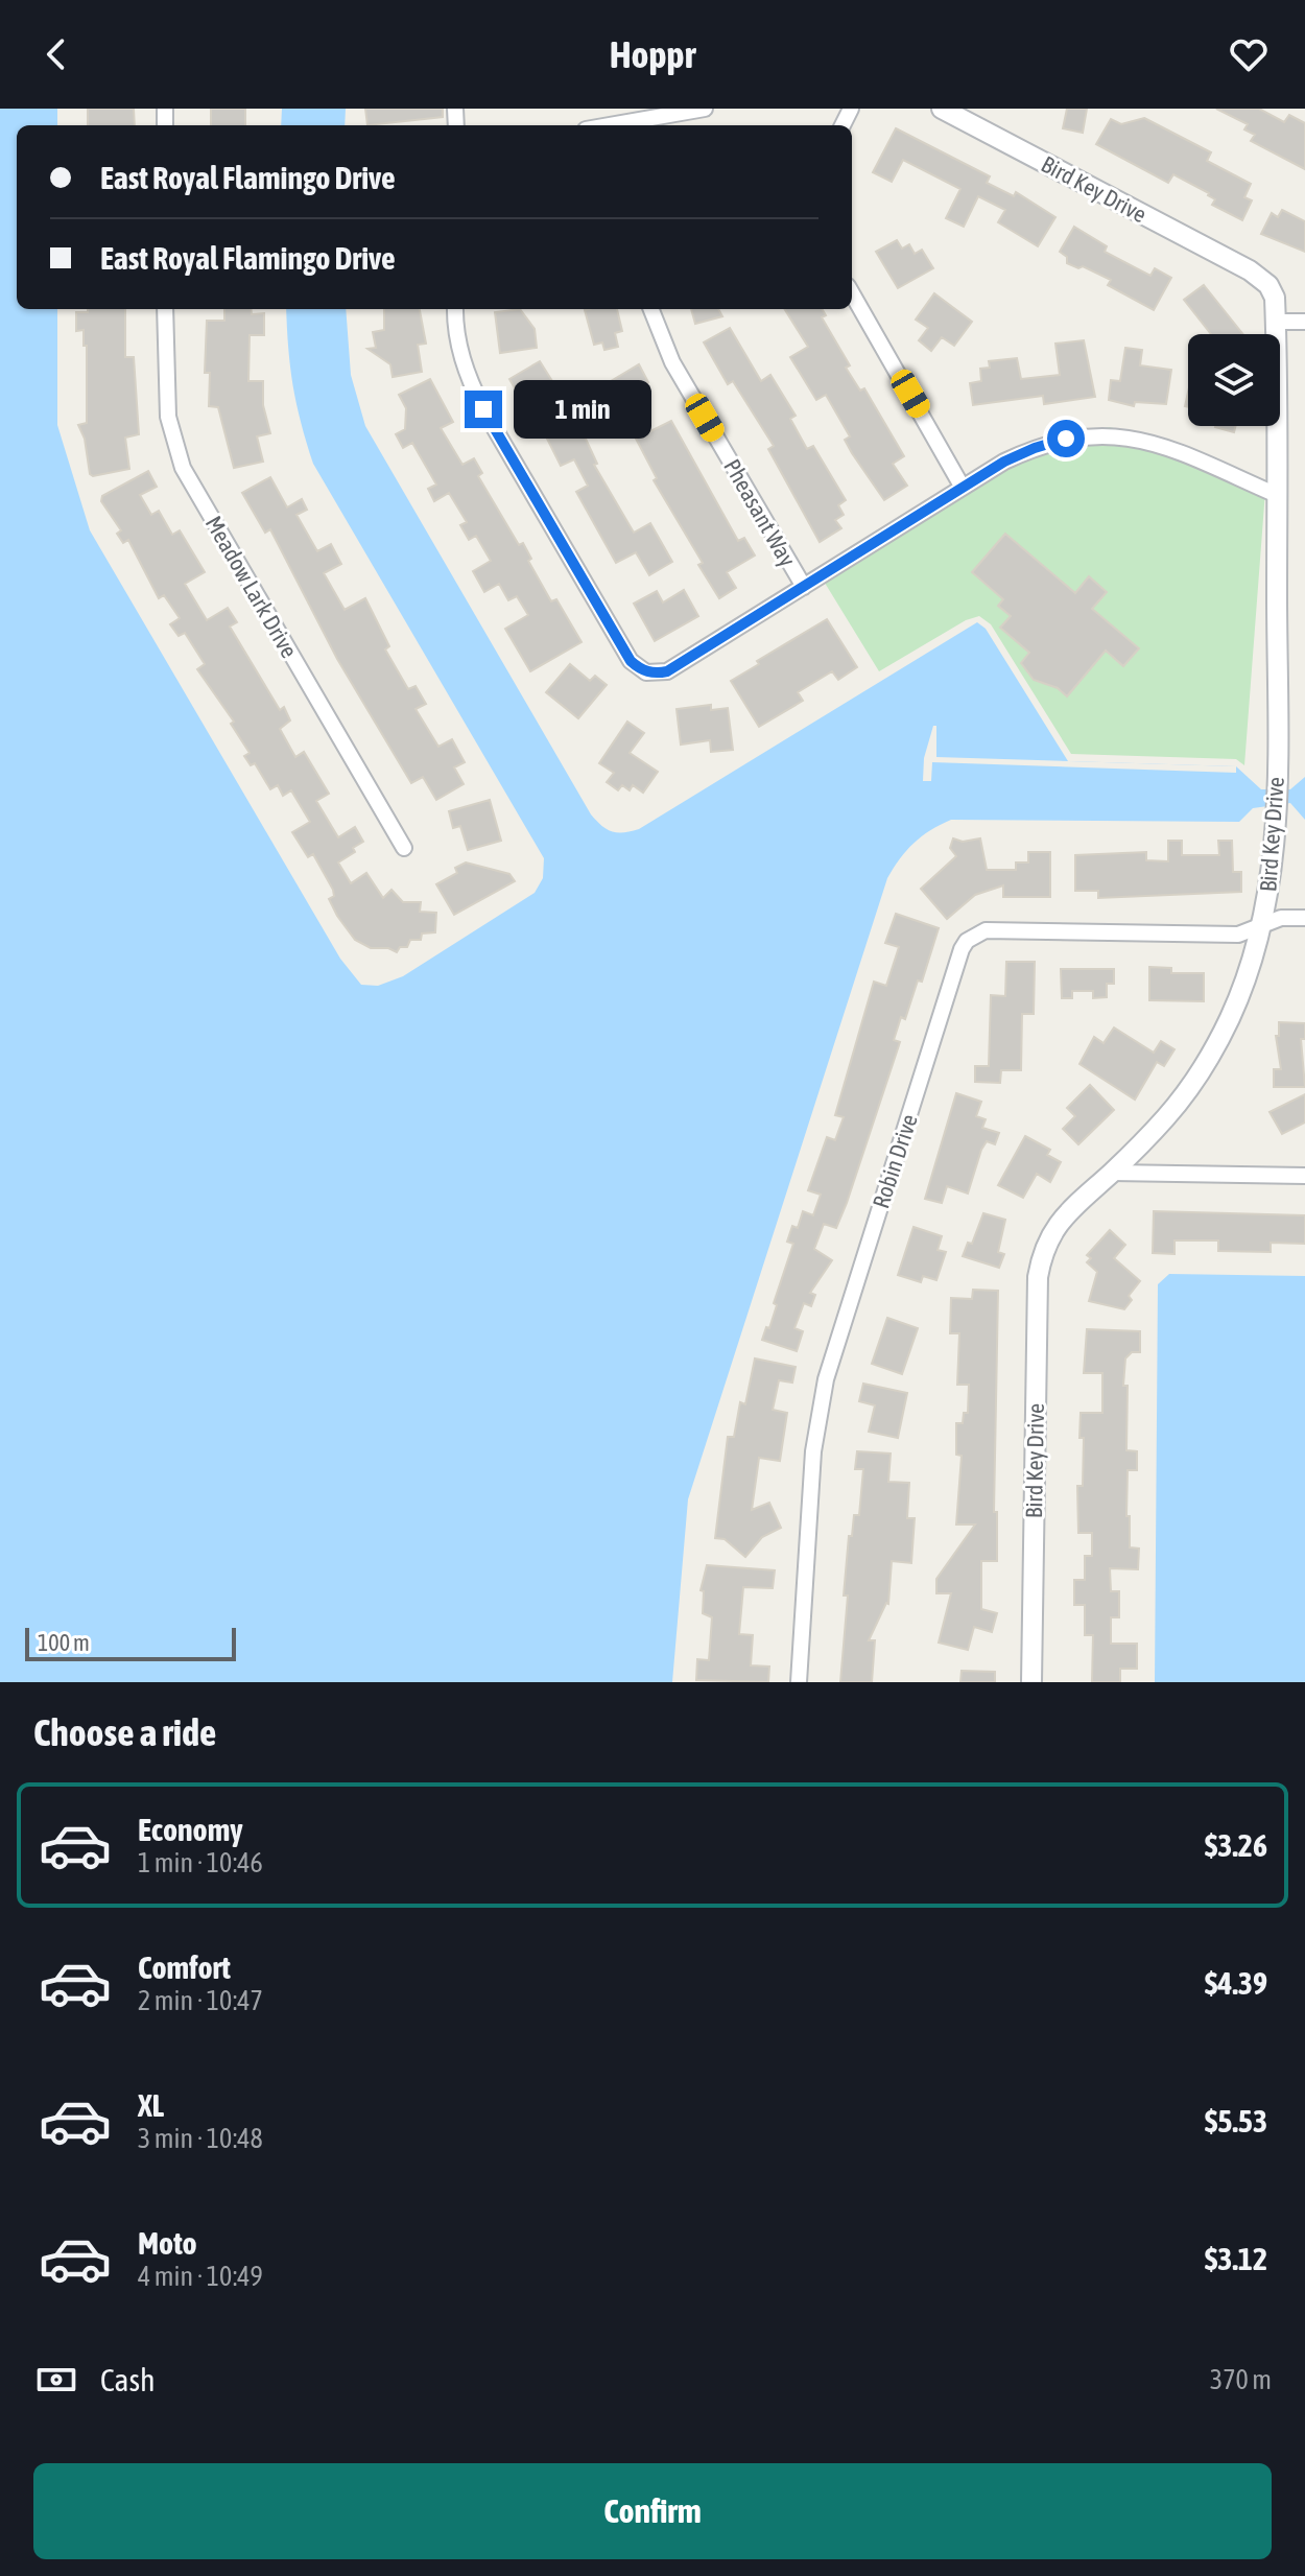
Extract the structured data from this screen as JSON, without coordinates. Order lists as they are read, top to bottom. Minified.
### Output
{"streets":{"street":["Bird Key Drive","Pheasant Way","Meadow Lark Drive","Robin Drive"]},"crossings":[["Bird Key Drive","Robin Drive"]],"scale_bar":"100 m","page":{"header":"Hoppr","banner":["East Royal Flamingo Drive","East Royal Flamingo Drive"],"bubble":"1 min","scale":"100 m","heading":"Choose a ride","list":[{"name":"Economy","note":"1 min · 10:46","value":"$3.26"},{"name":"Comfort","note":"2 min · 10:47","value":"$4.39"},{"name":"XL","note":"3 min · 10:48","value":"$5.53"},{"name":"Moto","note":"4 min · 10:49","value":"$3.12"}],"pay":["Cash","370 m"],"buttons":"Confirm"}}
